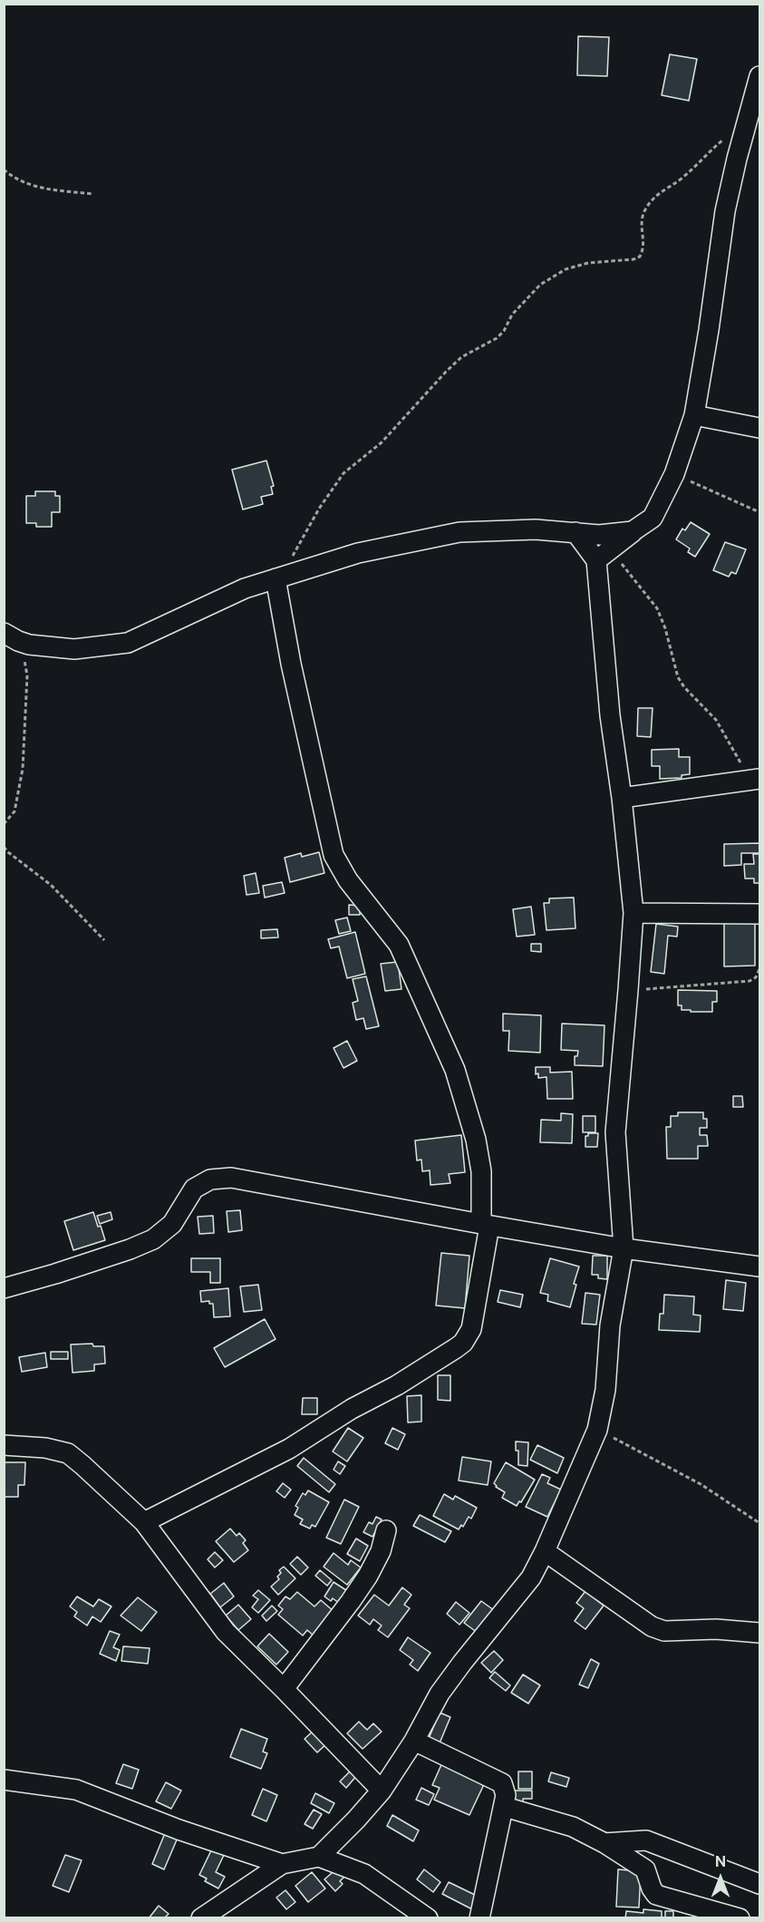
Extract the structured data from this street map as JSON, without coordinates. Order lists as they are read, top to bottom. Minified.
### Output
{"north":"top"}
